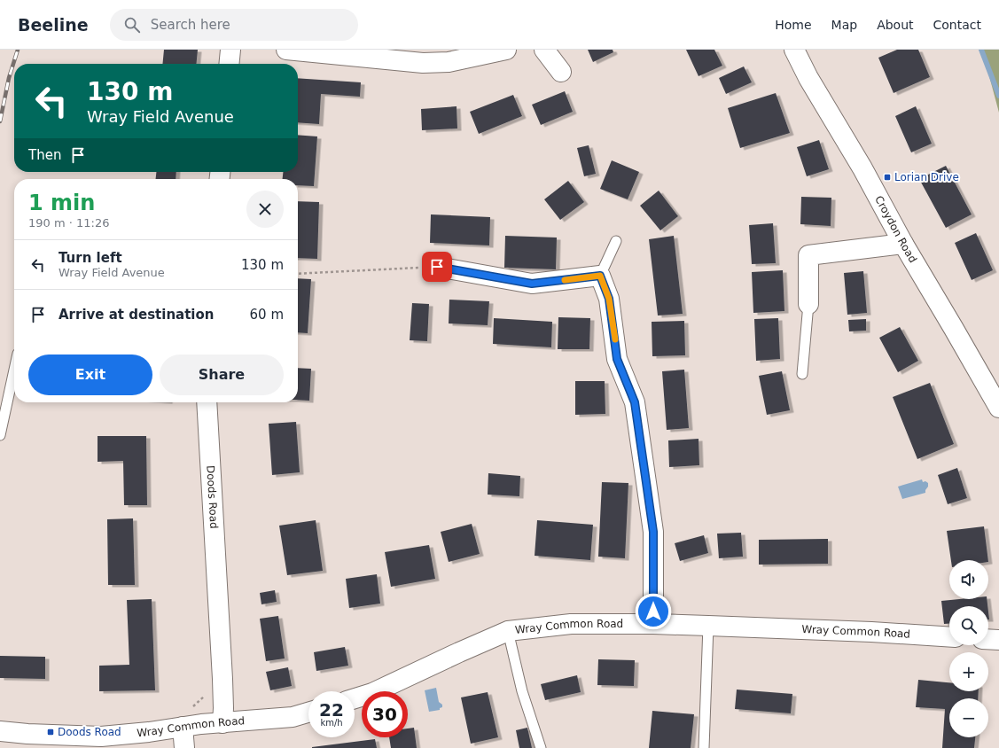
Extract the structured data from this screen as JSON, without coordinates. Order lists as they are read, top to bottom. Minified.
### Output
{"streets":{"street":["Croydon Road","Doods Road","Wray Common Road"]},"crossings":[["Doods Road","Wray Common Road"]],"places":{"transit":["Lorian Drive","Doods Road"]},"page":{"header":"Beeline","search":"Search here","nav":["Home","Map","About","Contact"],"turn":["130 m","Wray Field Avenue"],"then":"Then","heading":["1 min","190 m · 11:26"],"list":[{"name":"Turn left","note":"Wray Field Avenue","value":"130 m"},{"name":"Arrive at destination","value":"60 m"}],"buttons":["Exit","Share"],"map_buttons":["+","−"],"speed":"22 km/h","limit":"30"}}
